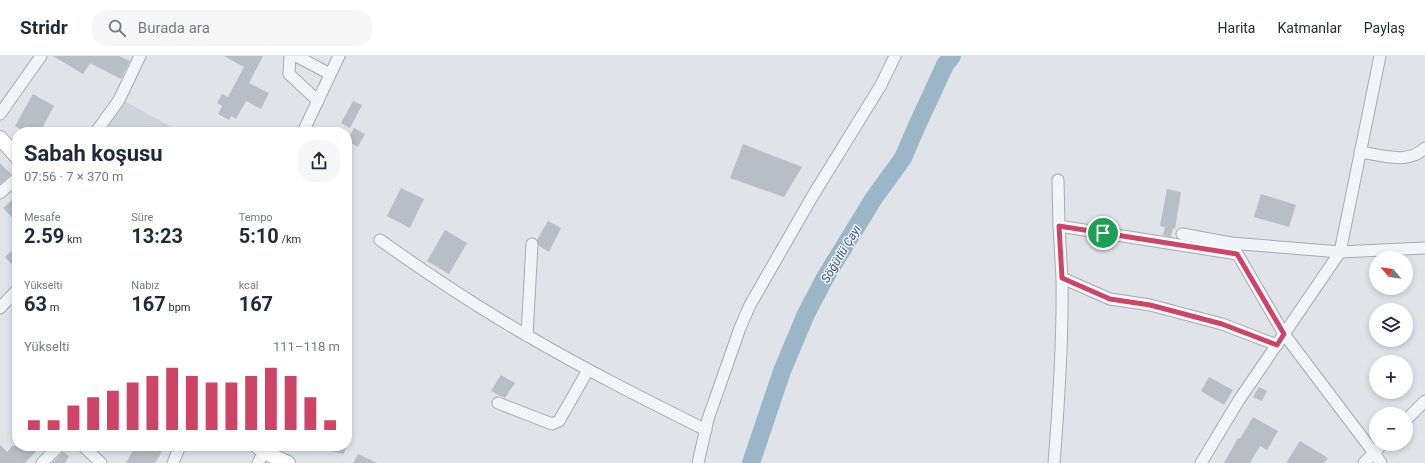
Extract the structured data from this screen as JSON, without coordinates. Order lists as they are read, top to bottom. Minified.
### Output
{"water":["Söğütlü Çayı"],"north":"top left","page":{"header":"Stridr","search":"Burada ara","nav":["Harita","Katmanlar","Paylaş"],"heading":["Sabah koşusu","07:56 · 7 × 370 m"],"stats":[["Mesafe","2.59 km"],["Süre","13:23"],["Tempo","5:10 /km"],["Yükselti","63 m"],["Nabız","167 bpm"],["kcal","167"]],"map_buttons":["+","−"],"chart":["Yükselti","111–118 m"]}}
